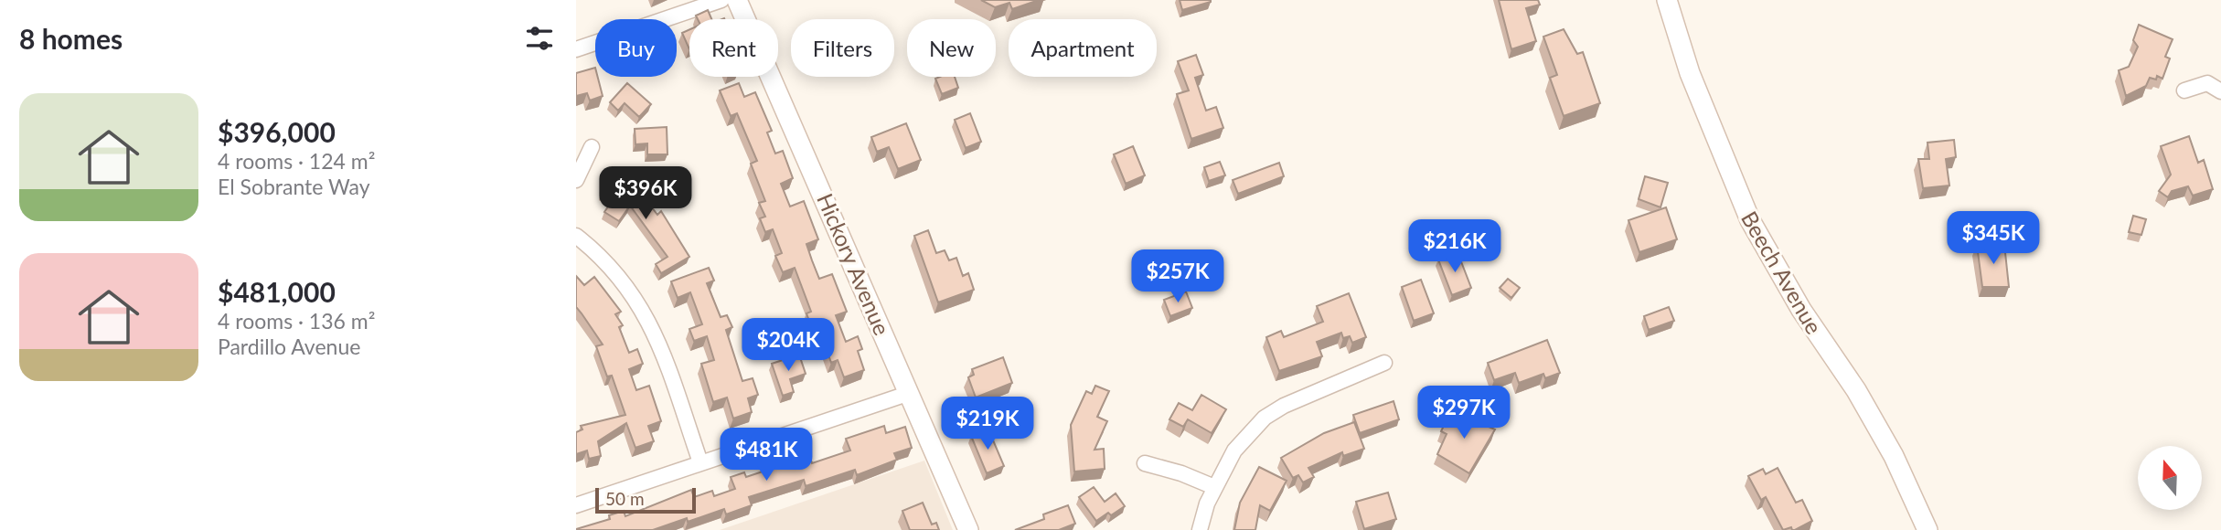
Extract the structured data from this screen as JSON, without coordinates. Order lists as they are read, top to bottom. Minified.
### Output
{"streets":{"street":["Hickory Avenue","Beech Avenue"]},"scale_bar":"50 m","north":"top","page":{"heading":"8 homes","chip":["Buy","Rent","Filters","New","Apartment"],"list":[{"name":"$396,000","note":"4 rooms · 124 m² · El Sobrante Way"},{"name":"$481,000","note":"4 rooms · 136 m² · Pardillo Avenue"}],"price":["$396K","$345K","$216K","$257K","$204K","$297K","$219K","$481K"],"scale":"50 m"}}
